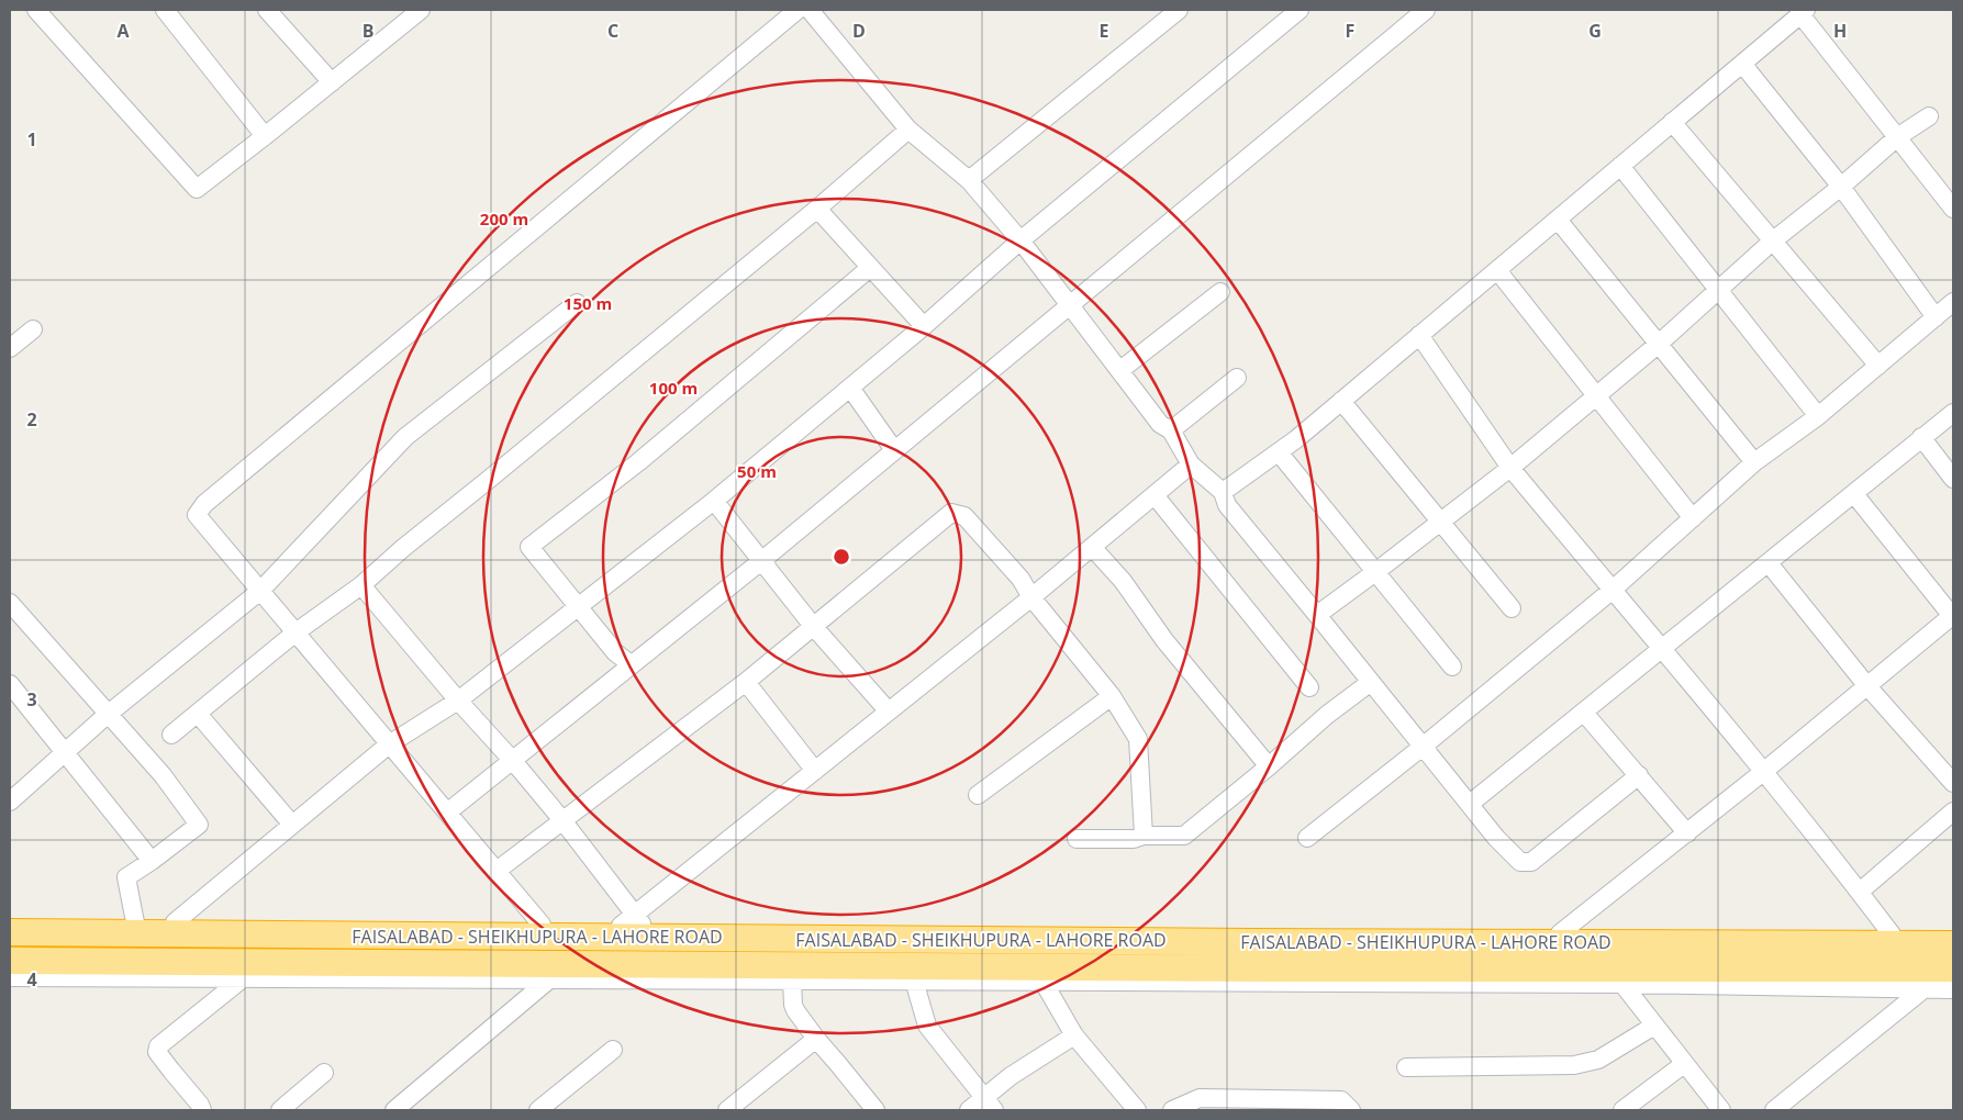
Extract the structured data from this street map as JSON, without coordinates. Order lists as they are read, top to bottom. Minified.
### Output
{"streets":{"highway":["FAISALABAD - SHEIKHUPURA - LAHORE ROAD"]},"grid":{"columns":["A","B","C","D","E","F","G","H"],"rows":["1","2","3","4"]},"rings":["200 m","150 m","100 m","50 m"]}
